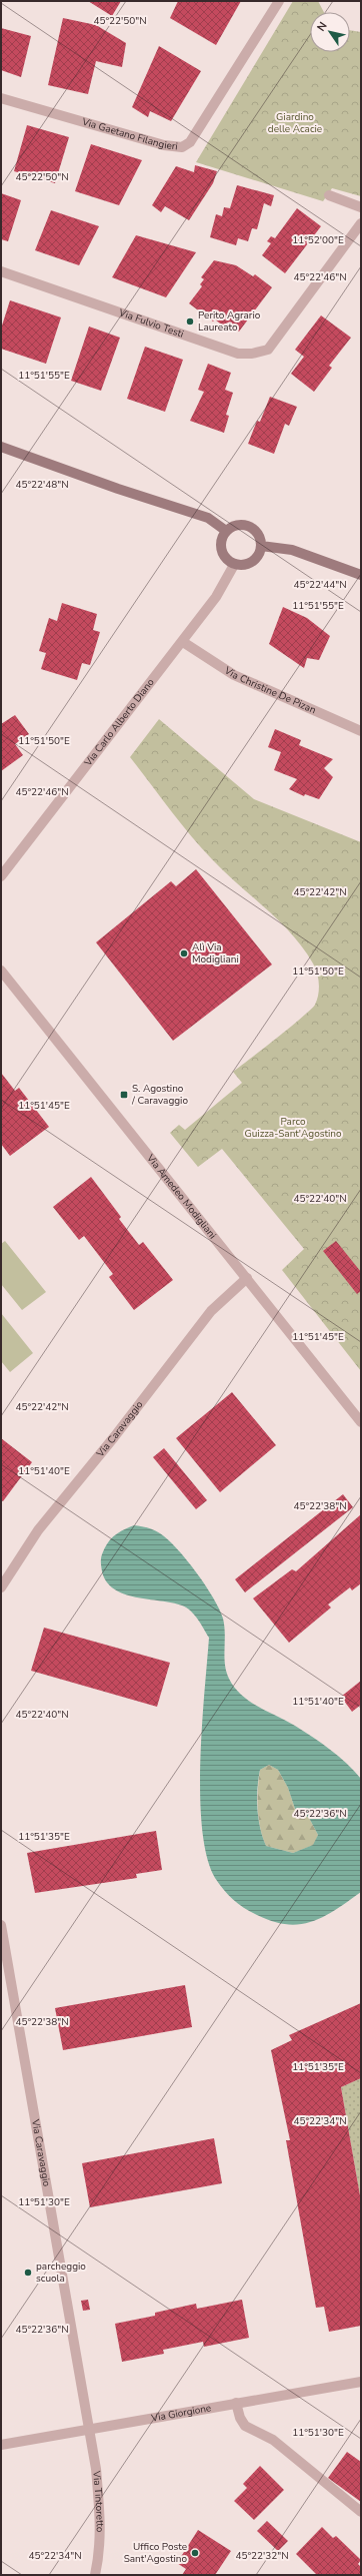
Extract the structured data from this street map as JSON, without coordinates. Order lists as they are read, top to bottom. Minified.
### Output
{"streets":{"street":["Via Gaetano Filangieri","Via Fulvio Testi","Via Christine De Pizan","Via Carlo Alberto Diano","Via Amedeo Modigliani","Via Caravaggio","Via Giorgione","Via Tintoretto"]},"crossings":[["Via Christine De Pizan","Via Carlo Alberto Diano"],["Via Amedeo Modigliani","Via Caravaggio"],["Via Caravaggio","Via Giorgione"],["Via Caravaggio","Via Tintoretto"],["Via Giorgione","Via Tintoretto"]],"parks":["Giardino delle Acacie","Parco Guizza-Sant'Agostino"],"places":{"other":["Perito Agrario Laureato","Alì Via Modigliani","parcheggio scuola","Uffico Poste Sant'Agostino"],"transit":["S. Agostino / Caravaggio"]},"north":"top left","coordinates":["45°22'50\"N","11°52'00\"E","45°22'46\"N","11°51'55\"E","45°22'48\"N","45°22'44\"N","11°51'50\"E","45°22'42\"N","11°51'45\"E","45°22'40\"N","11°51'40\"E","45°22'38\"N","45°22'36\"N","11°51'35\"E","45°22'34\"N","11°51'30\"E","45°22'32\"N"]}
